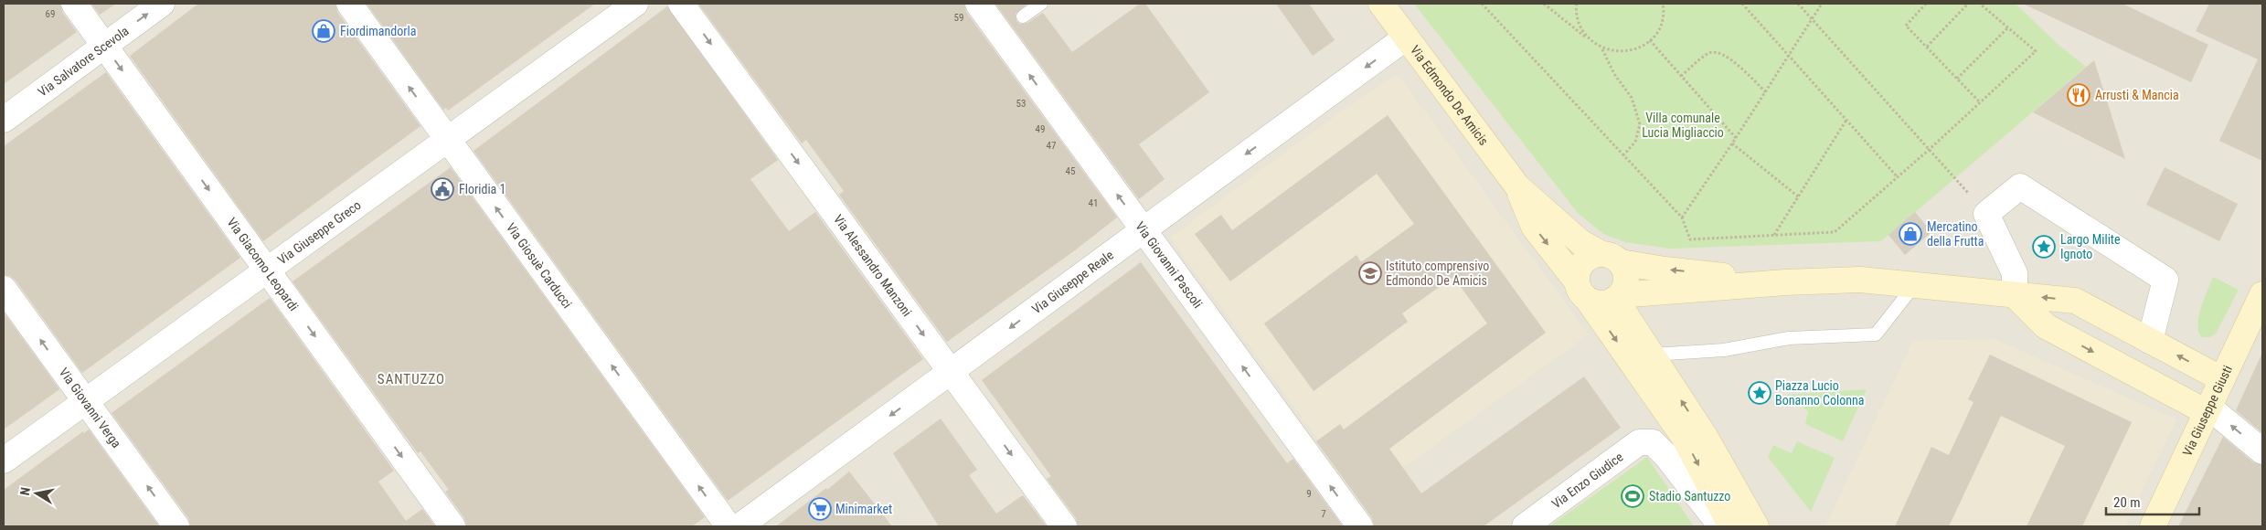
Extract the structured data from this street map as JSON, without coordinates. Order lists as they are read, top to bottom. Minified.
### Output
{"streets":{"street":["Via Salvatore Scevola","Via Edmondo De Amicis","Via Giuseppe Greco","Via Giacomo Leopardi","Via Giosuè Carducci","Via Alessandro Manzoni","Via Giovanni Pascoli","Via Giuseppe Reale","Via Giovanni Verga","Via Giuseppe Giusti","Via Enzo Giudice"]},"crossings":[["Via Salvatore Scevola","Via Giacomo Leopardi"],["Via Edmondo De Amicis","Via Giuseppe Reale"],["Via Giuseppe Greco","Via Giacomo Leopardi"],["Via Giuseppe Greco","Via Giosuè Carducci"],["Via Giuseppe Greco","Via Giovanni Verga"],["Via Alessandro Manzoni","Via Giuseppe Reale"],["Via Giovanni Pascoli","Via Giuseppe Reale"]],"one_way":["Via Salvatore Scevola","Via Giacomo Leopardi","Via Giosuè Carducci","Via Alessandro Manzoni","Via Giovanni Pascoli","Via Giuseppe Reale","Via Giovanni Verga"],"districts":["SANTUZZO"],"parks":["Villa comunale Lucia Migliaccio"],"places":{"shop":["Fiordimandorla","Mercatino della Frutta"],"restaurant":["Arrusti & Mancia"],"public building":["Floridia 1"],"place":["Largo Milite Ignoto","Piazza Lucio Bonanno Colonna"],"school or university":["Istituto comprensivo Edmondo De Amicis"],"sports":["Stadio Santuzzo"],"supermarket":["Minimarket"]},"house_numbers":["69","59","53","49","47","45","41","9","7"],"scale_bar":"20 m","north":"left"}
